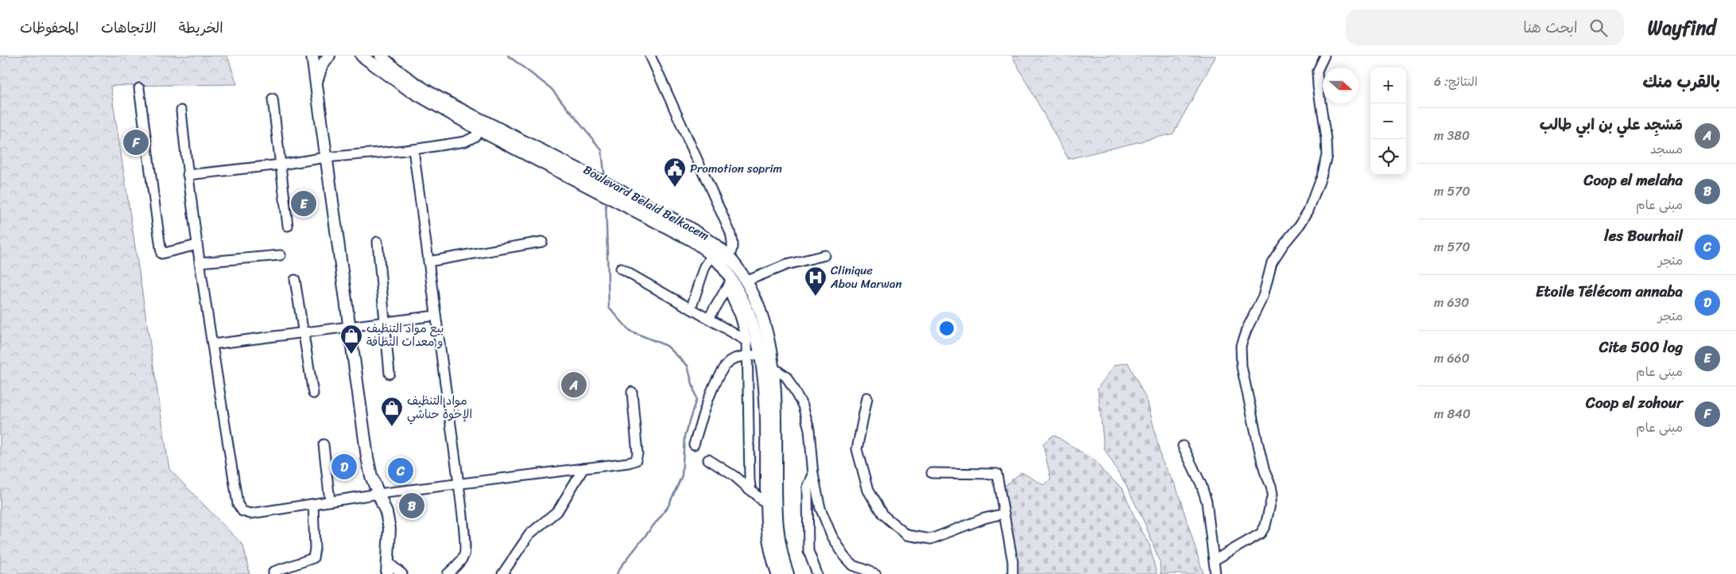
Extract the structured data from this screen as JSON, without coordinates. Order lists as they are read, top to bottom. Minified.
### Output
{"streets":{"main road":["Boulevard Belaid Belkacem"]},"places":{"public building":["Promotion soprim"],"hospital":["Clinique Abou Marwan"],"shop":["بيع مواد التنظيف و معدات النظافة","مواد التنظيف الإخوة حناشي"]},"north":"right","page":{"header":"Wayfind","search":"ابحث هنا","nav":["الخريطة","الاتجاهات","المحفوظات"],"heading":["بالقرب منك","النتائج: 6"],"map_buttons":["+","−"],"list":[{"mark":"A","name":"مَسْجِد علي بن ابي طالب","note":"مسجد","value":"380 m"},{"mark":"B","name":"Coop el melaha","note":"مبنى عام","value":"570 m"},{"mark":"C","name":"les Bourhail","note":"متجر","value":"570 m"},{"mark":"D","name":"Etoile Télécom annaba","note":"متجر","value":"630 m"},{"mark":"E","name":"Cite 500 log","note":"مبنى عام","value":"660 m"},{"mark":"F","name":"Coop el zohour","note":"مبنى عام","value":"840 m"}],"pins":["F","E","A","D","C","B"]}}
